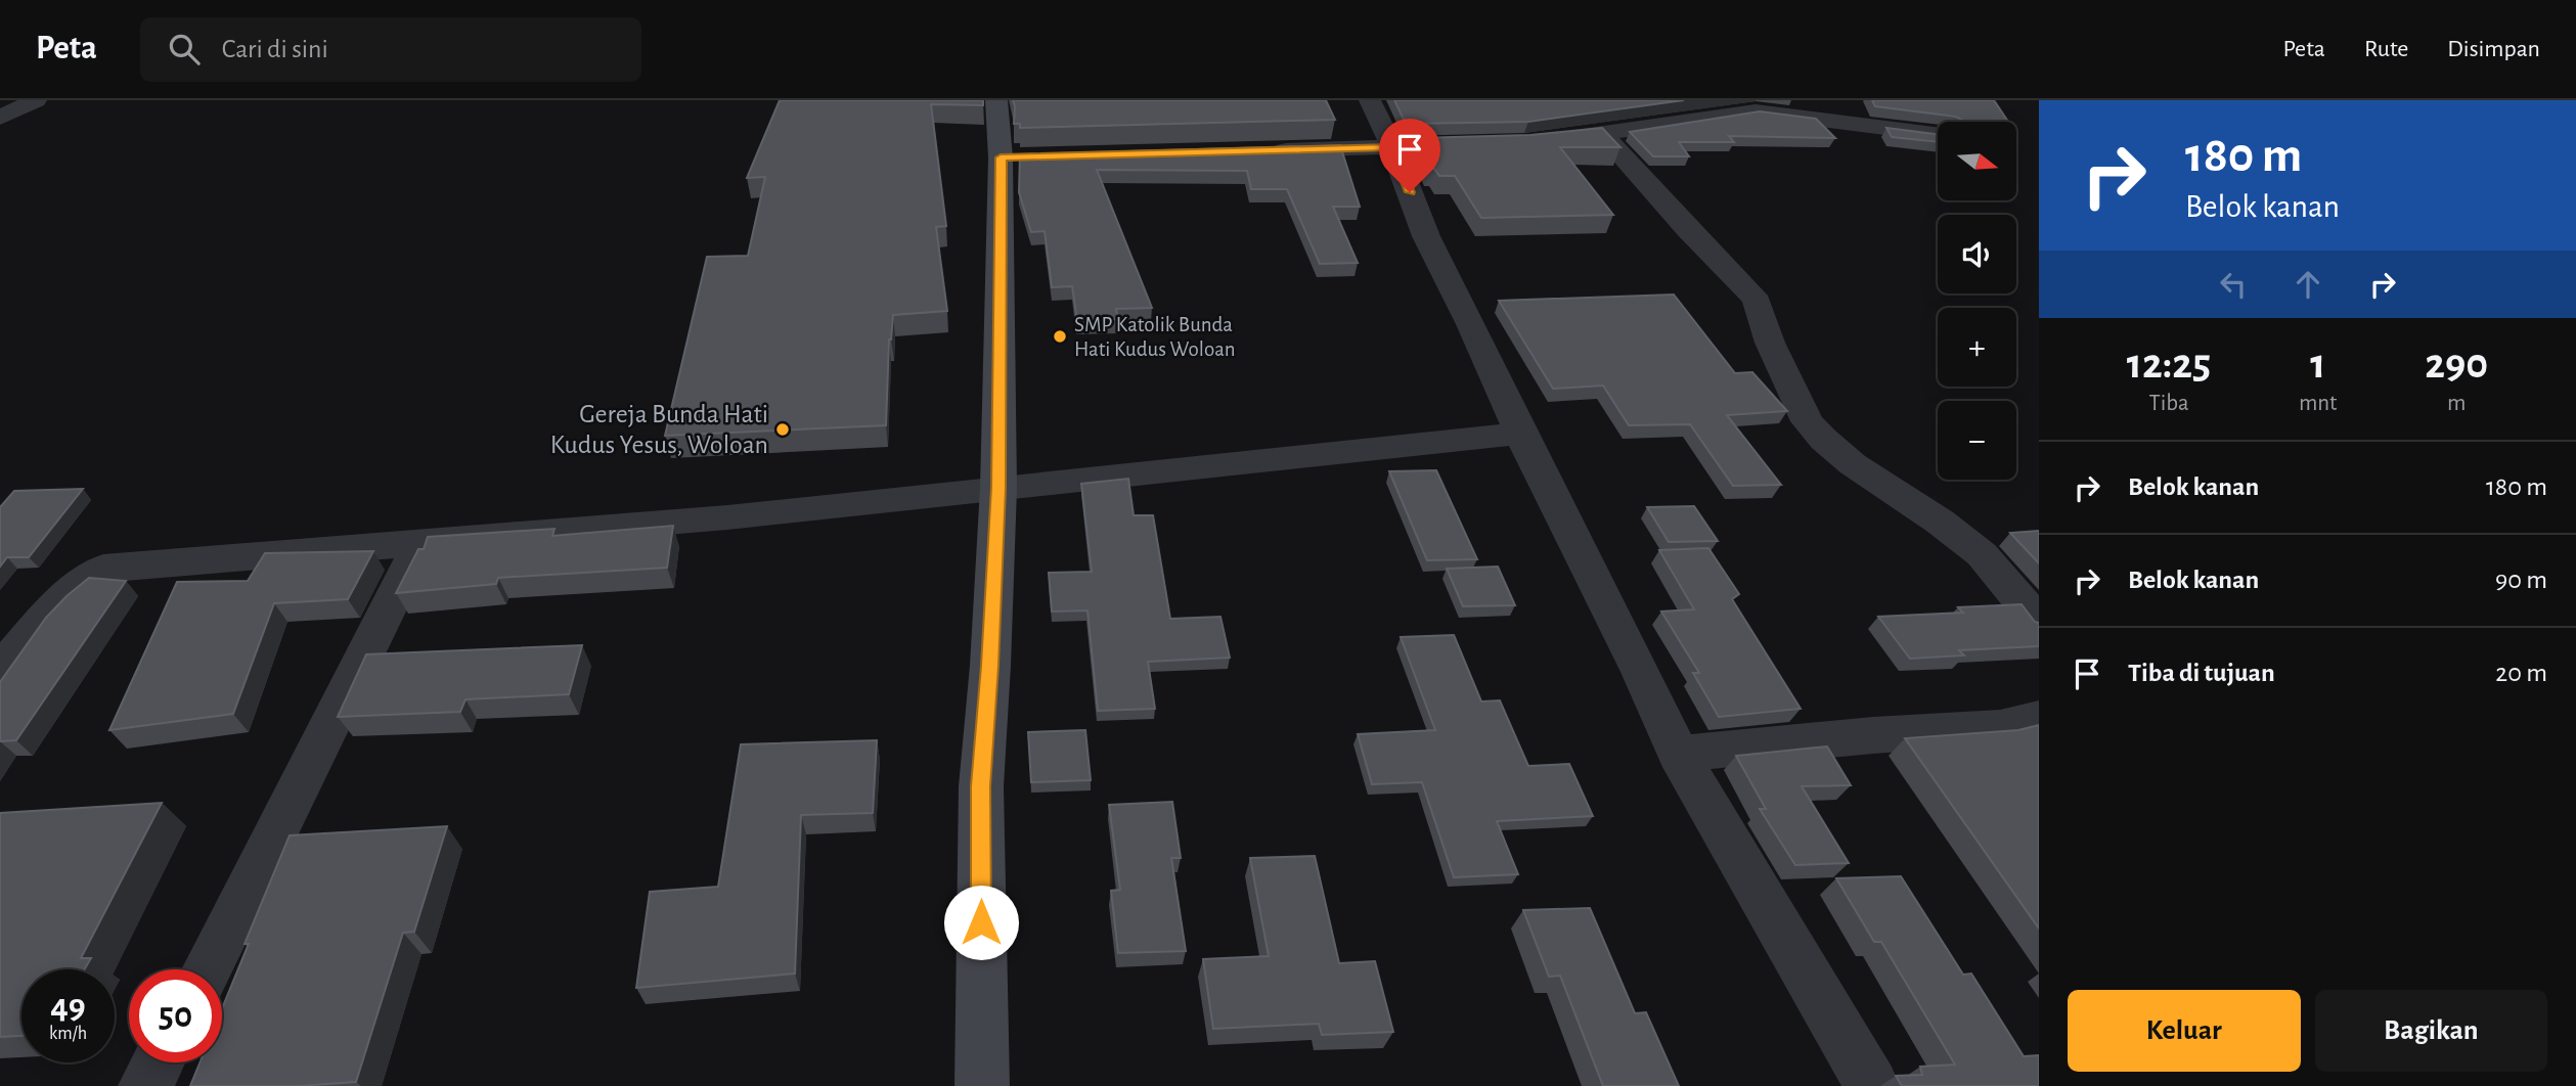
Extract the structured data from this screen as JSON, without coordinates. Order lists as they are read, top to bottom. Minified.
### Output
{"places":["SMP Katolik Bunda Hati Kudus Woloan","Gereja Bunda Hati Kudus Yesus, Woloan"],"north":"right","page":{"header":"Peta","search":"Cari di sini","nav":["Peta","Rute","Disimpan"],"turn":["180 m","Belok kanan"],"map_buttons":["+","−"],"eta":["12:25","Tiba","1","mnt","290","m"],"list":[{"name":"Belok kanan","value":"180 m"},{"name":"Belok kanan","value":"90 m"},{"name":"Tiba di tujuan","value":"20 m"}],"speed":"49 km/h","limit":"50","buttons":["Keluar","Bagikan"]}}
